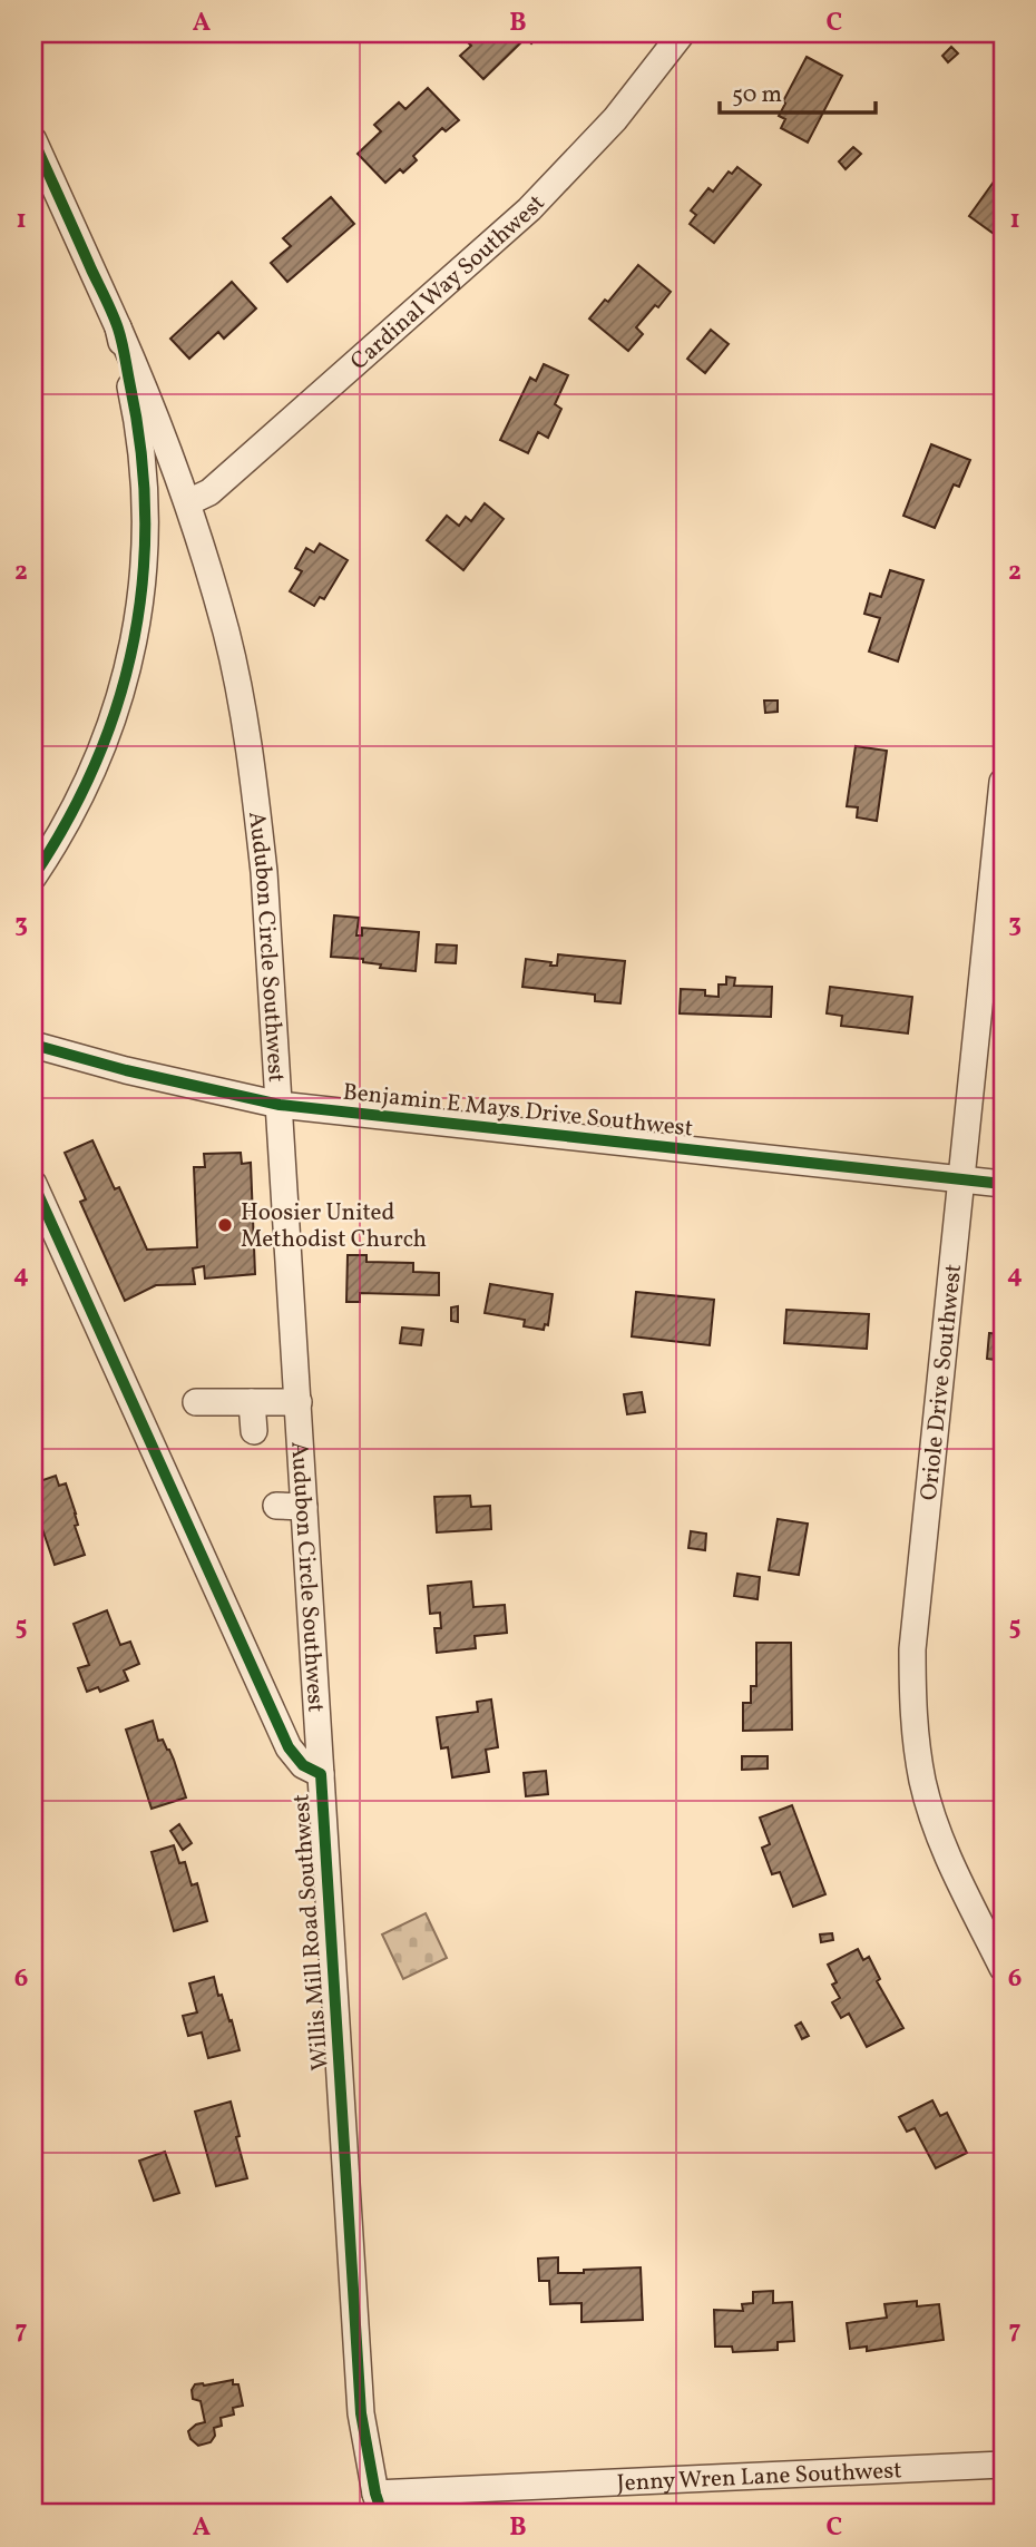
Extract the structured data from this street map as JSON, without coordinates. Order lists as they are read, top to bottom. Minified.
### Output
{"streets":{"street":["Cardinal Way Southwest","Audubon Circle Southwest","Benjamin E Mays Drive Southwest","Oriole Drive Southwest","Willis Mill Road Southwest","Jenny Wren Lane Southwest"]},"crossings":[["Cardinal Way Southwest","Audubon Circle Southwest"],["Audubon Circle Southwest","Benjamin E Mays Drive Southwest"],["Audubon Circle Southwest","Willis Mill Road Southwest"],["Benjamin E Mays Drive Southwest","Oriole Drive Southwest"],["Willis Mill Road Southwest","Jenny Wren Lane Southwest"]],"places":["Hoosier United Methodist Church"],"scale_bar":"50 m","grid":{"columns":["A","B","C"],"rows":["1","2","3","4","5","6","7"]}}
